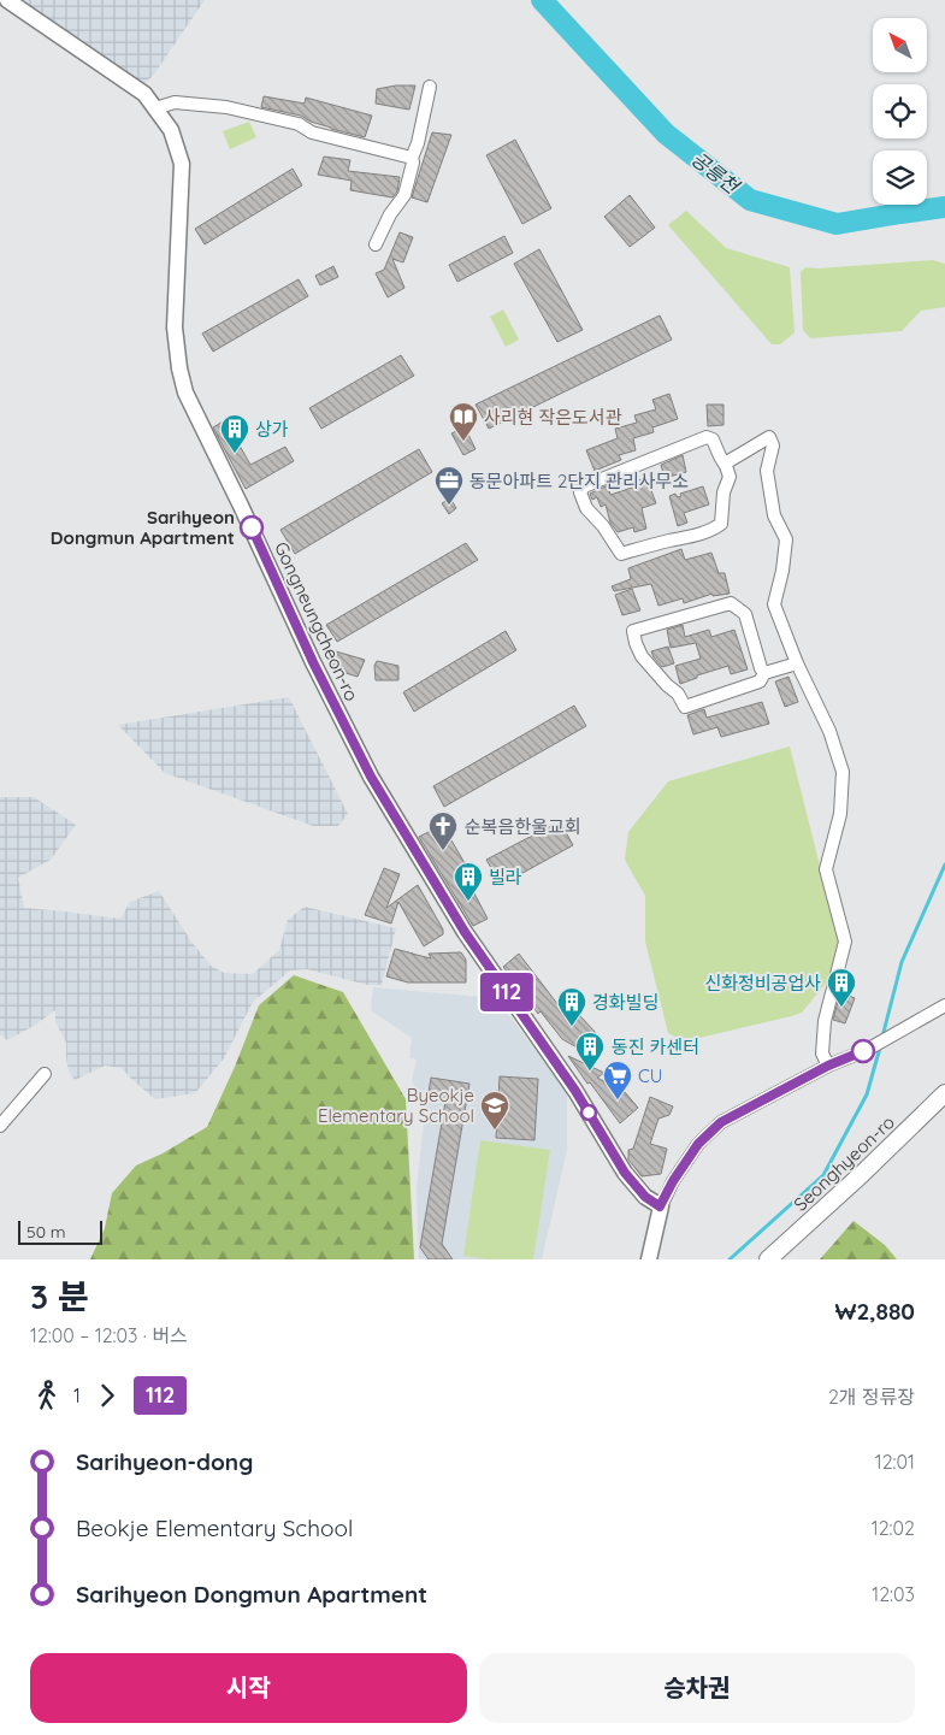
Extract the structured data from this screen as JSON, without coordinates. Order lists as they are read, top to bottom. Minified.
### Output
{"streets":{"main road":["Seonghyeon-ro"],"street":["Gongneungcheon-ro"]},"water":["공릉천"],"places":{"library":["사리현 작은도서관"],"building":["상가","빌라","신화정비공업사","경화빌딩","동진 카센터"],"office":["동문아파트 2단지 관리사무소"],"other":["Sarihyeon Dongmun Apartment"],"church":["순복음한울교회"],"supermarket":["CU"],"school or university":["Byeokje Elementary School"]},"lines":["bus line 112"],"scale_bar":"50 m","north":"top left","page":{"on_map":"112","scale":"50 m","heading":["3 분","12:00 – 12:03 · 버스","₩2,880"],"legs":["1","112","2개 정류장"],"list":[{"name":"Sarihyeon-dong","value":"12:01"},{"name":"Beokje Elementary School","value":"12:02"},{"name":"Sarihyeon Dongmun Apartment","value":"12:03"}],"buttons":["시작","승차권"]}}
